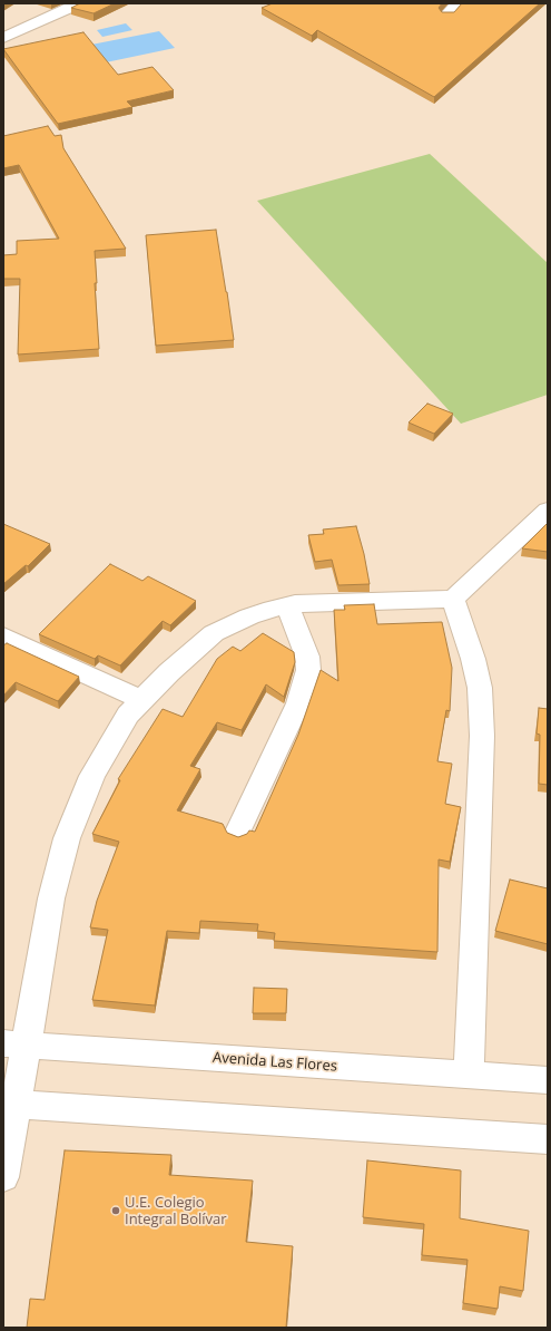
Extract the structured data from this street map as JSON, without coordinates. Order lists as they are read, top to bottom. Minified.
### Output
{"streets":{"street":["Avenida Las Flores"]},"places":["U.E. Colegio Integral Bolívar"]}
